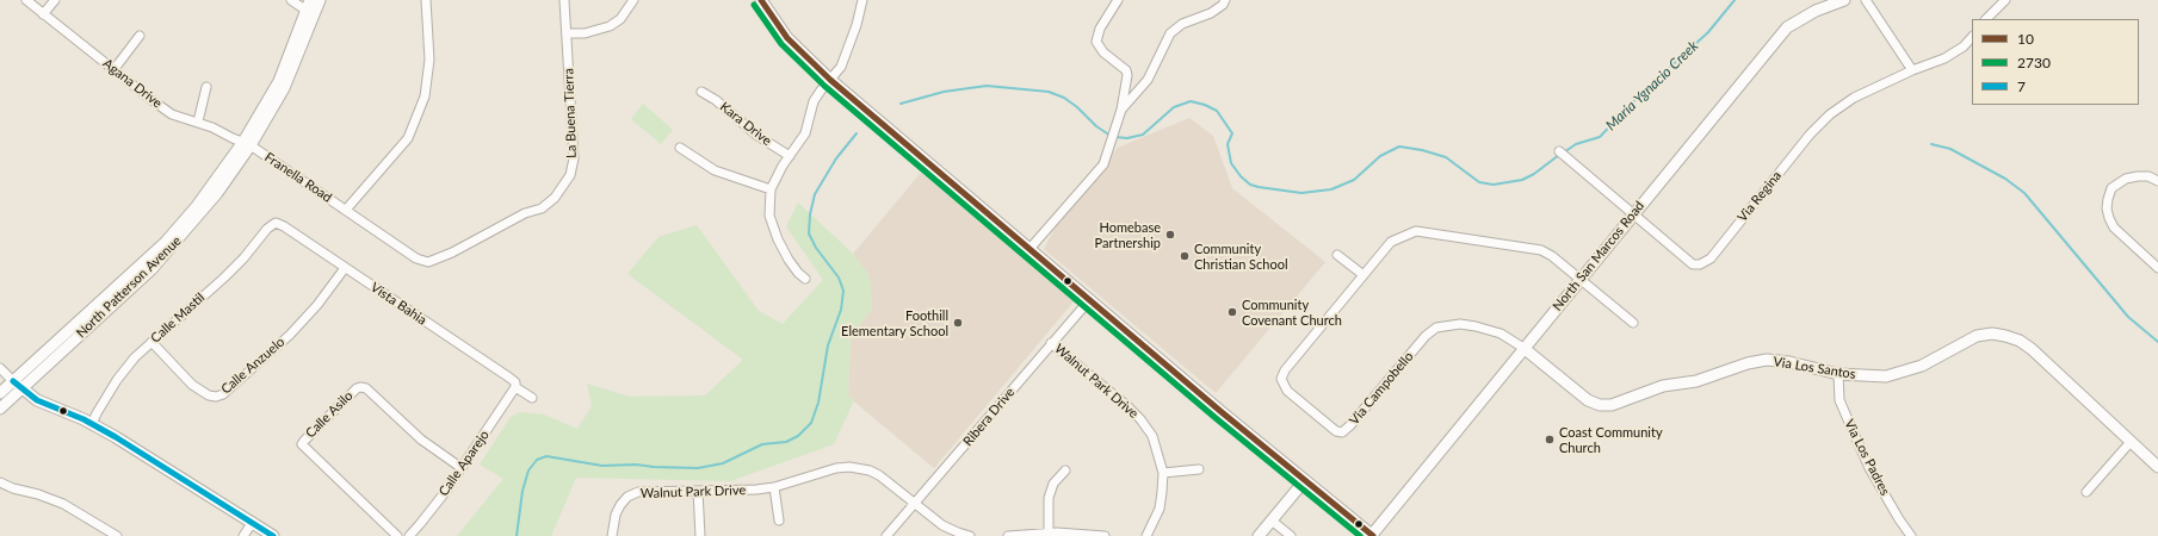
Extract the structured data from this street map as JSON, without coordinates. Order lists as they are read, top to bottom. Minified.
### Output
{"streets":{"street":["Agana Drive","La Buena Tierra","Kara Drive","Franella Road","Via Regina","North San Marcos Road","North Patterson Avenue","Vista Bahia","Calle Mastil","Calle Anzuelo","Via Los Santos","Walnut Park Drive","Via Campobello","Calle Asilo","Ribera Drive","Via Los Padres","Calle Aparejo"]},"crossings":[["Agana Drive","Franella Road"],["Agana Drive","North Patterson Avenue"],["La Buena Tierra","Franella Road"],["Franella Road","North Patterson Avenue"],["Via Regina","North San Marcos Road"],["North San Marcos Road","Via Los Santos"],["North San Marcos Road","Via Campobello"],["Vista Bahia","Calle Mastil"],["Vista Bahia","Calle Anzuelo"],["Vista Bahia","Calle Aparejo"],["Calle Mastil","Calle Anzuelo"],["Via Los Santos","Via Campobello"],["Via Los Santos","Via Los Padres"],["Walnut Park Drive","Ribera Drive"],["Calle Asilo","Calle Aparejo"]],"water":["Maria Ygnacio Creek"],"places":["Homebase Partnership","Community Christian School","Community Covenant Church","Foothill Elementary School","Coast Community Church"],"lines":["transit line 10","transit line 2730","transit line 7"],"legend":["10","2730","7"]}
